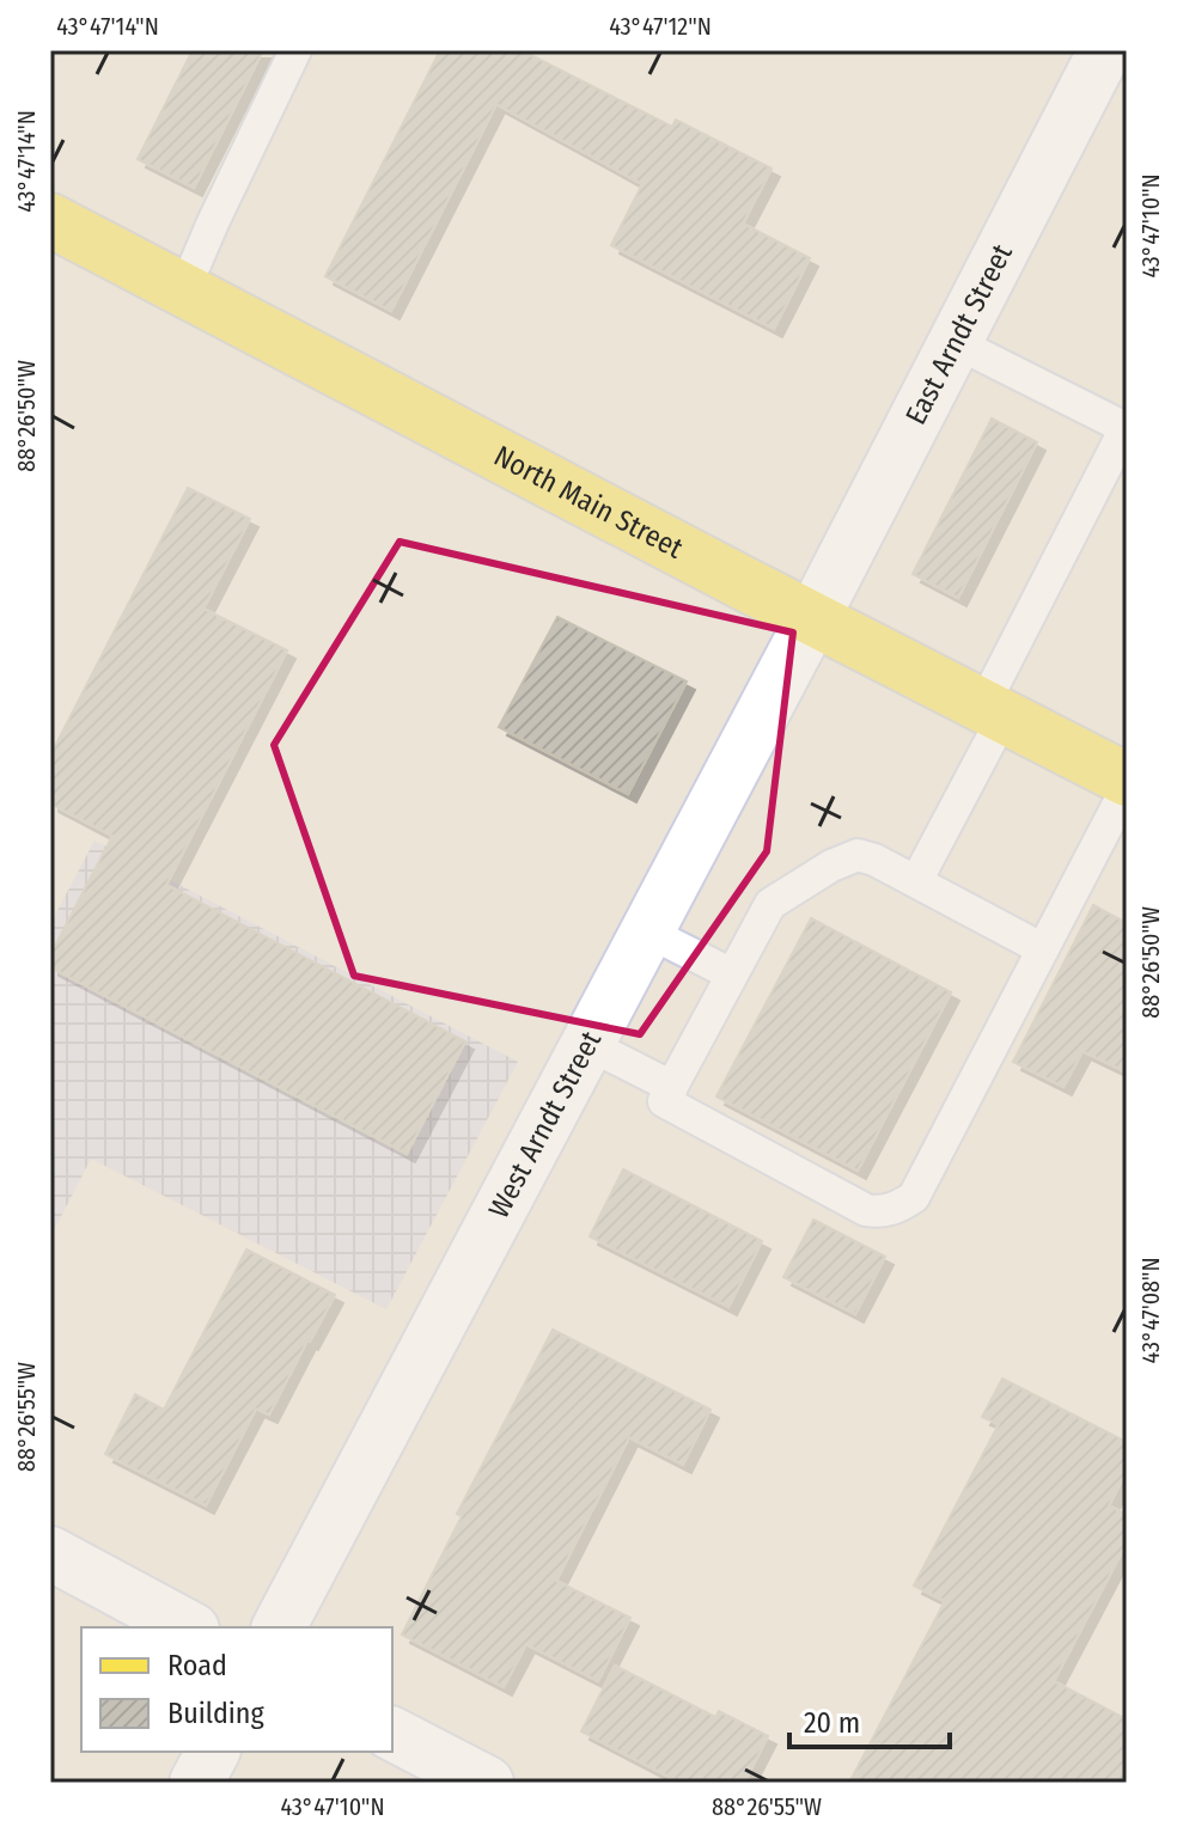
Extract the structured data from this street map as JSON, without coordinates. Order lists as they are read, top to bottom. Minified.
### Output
{"streets":{"main road":["North Main Street"],"street":["East Arndt Street","West Arndt Street"]},"crossings":[["East Arndt Street","North Main Street"],["East Arndt Street","West Arndt Street"],["North Main Street","West Arndt Street"]],"legend":["Road","Building"],"scale_bar":"20 m","coordinates":["43°47'14\"N","43°47'12\"N","43°47'10\"N","88°26'50\"W","43°47'08\"N","88°26'55\"W"]}
